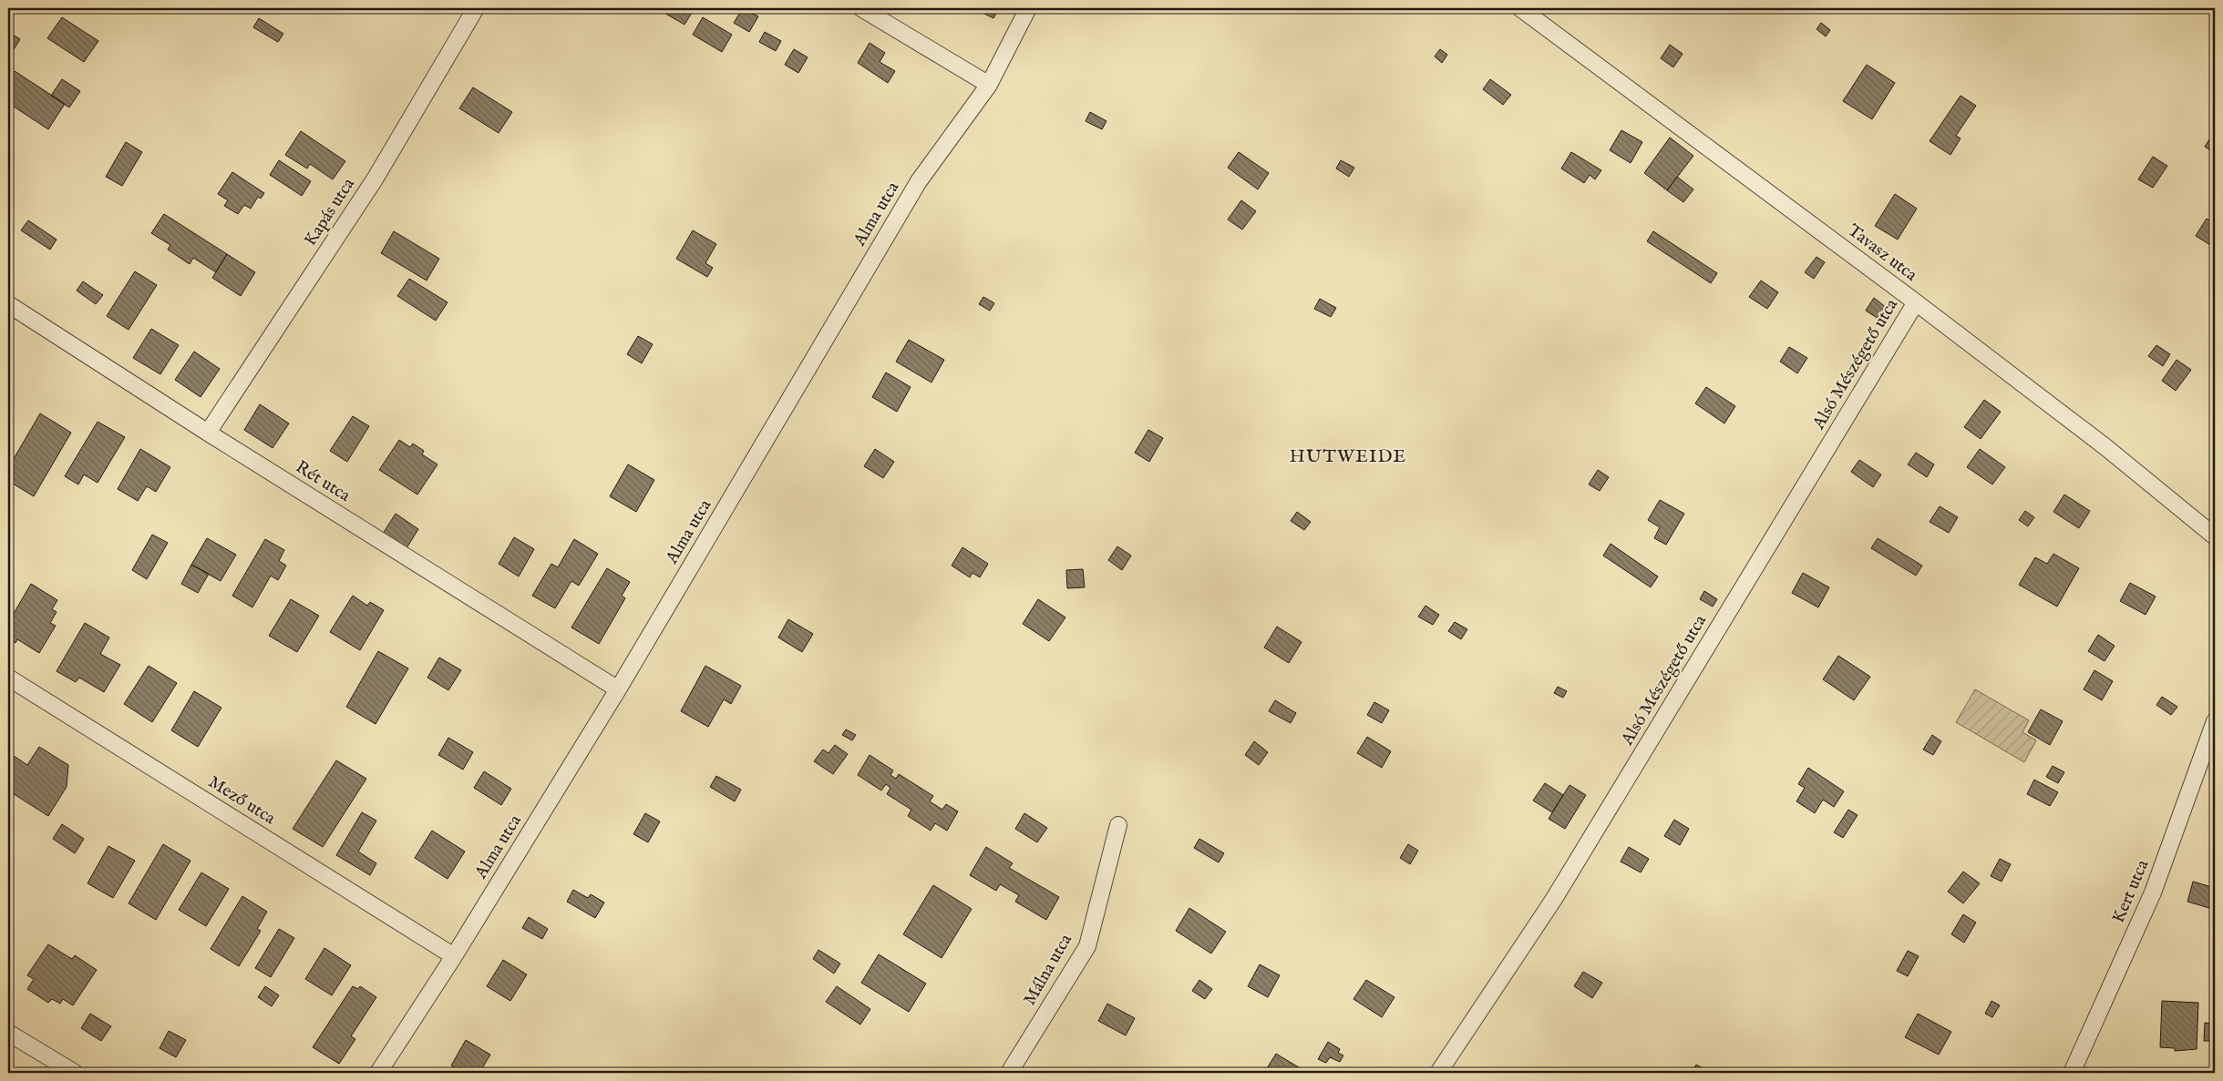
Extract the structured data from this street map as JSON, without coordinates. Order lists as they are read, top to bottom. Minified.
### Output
{"streets":{"street":["Kapás utca","Alma utca","Tavasz utca","Alsó Mészégető utca","Rét utca","Mező utca","Kert utca","Málna utca"]},"crossings":[["Kapás utca","Rét utca"],["Alma utca","Rét utca"],["Alma utca","Mező utca"],["Tavasz utca","Alsó Mészégető utca"]],"districts":["HUTWEIDE"]}
